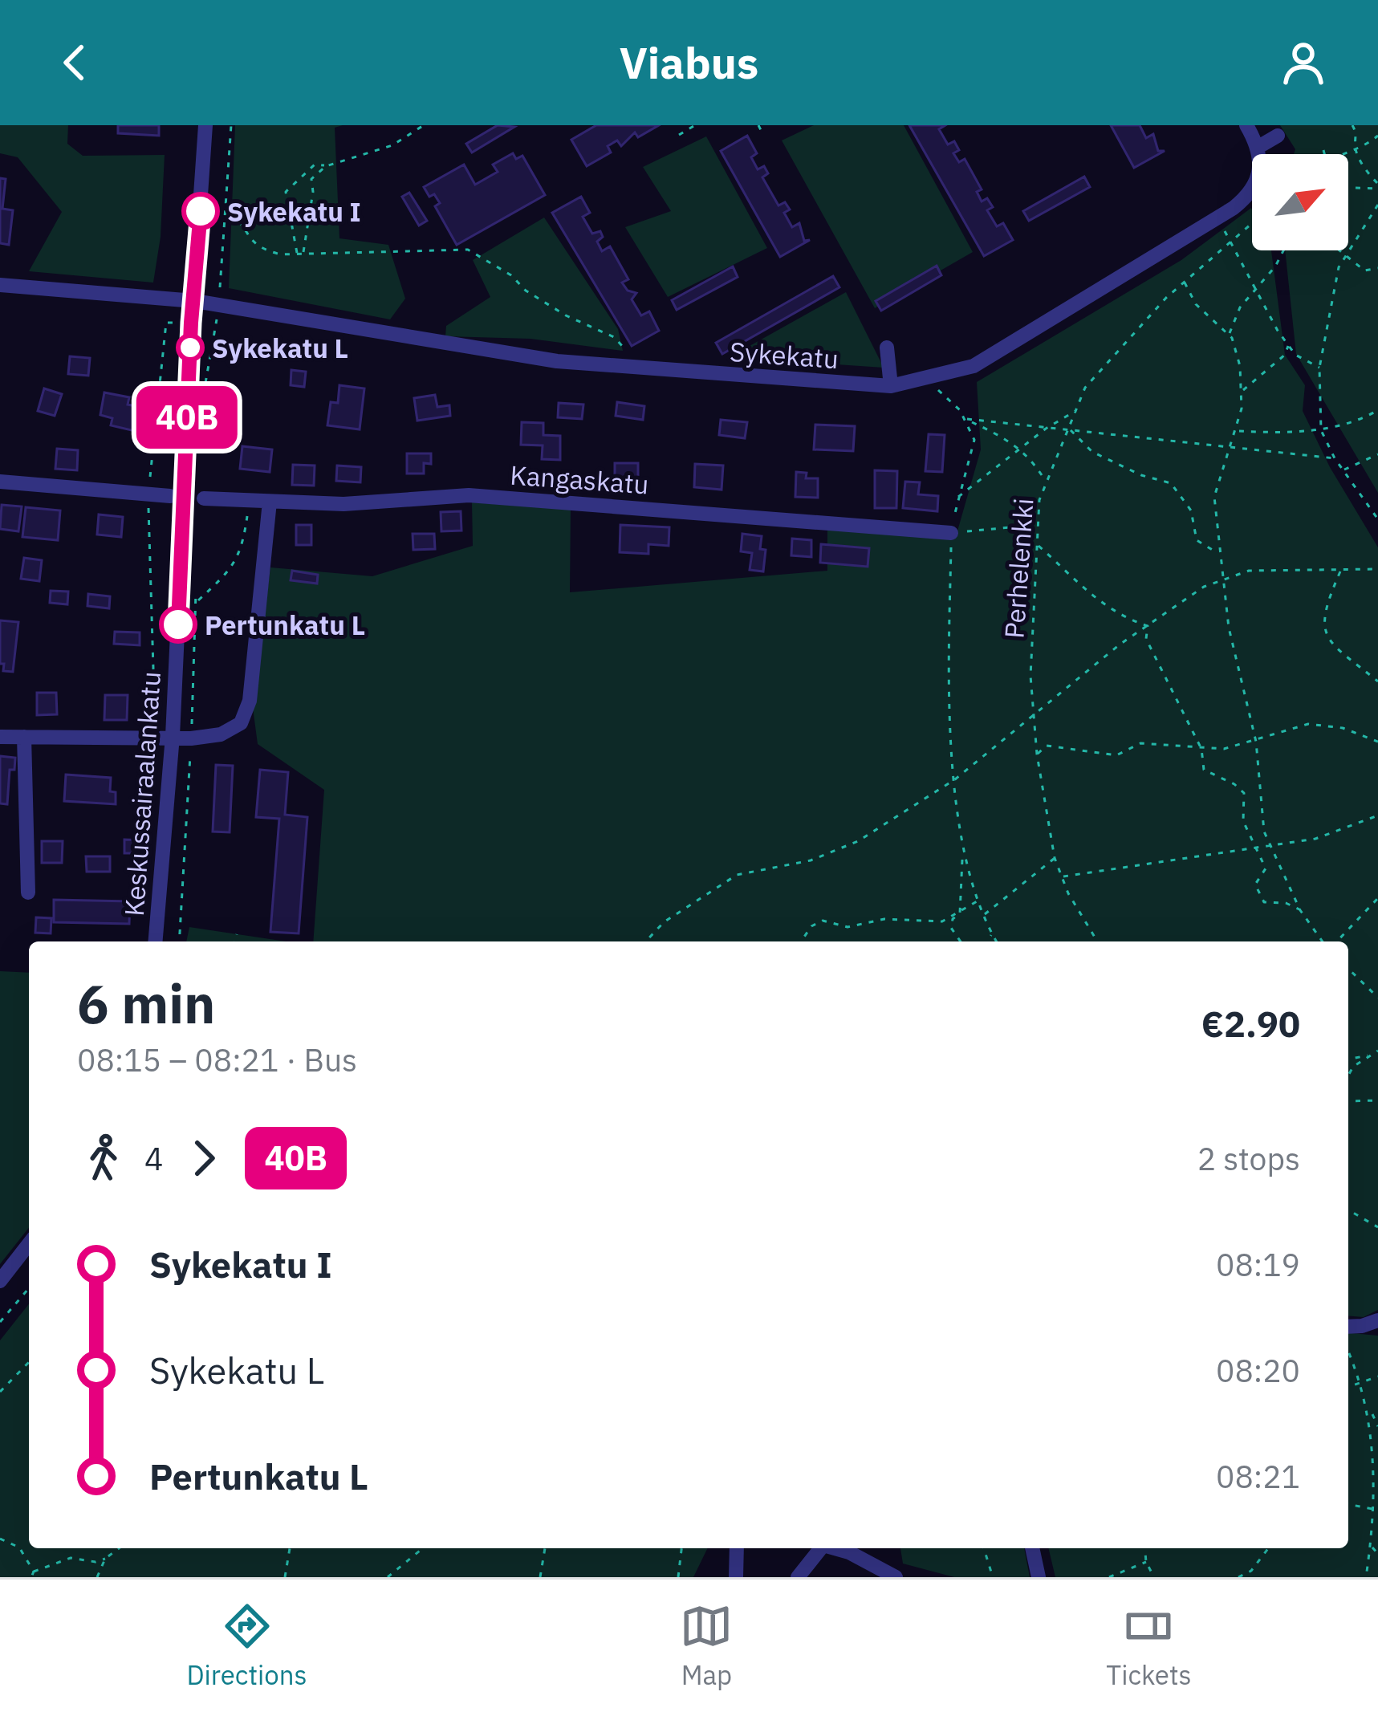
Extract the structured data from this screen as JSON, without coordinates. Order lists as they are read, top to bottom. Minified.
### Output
{"streets":{"street":["Sykekatu","Kangaskatu","Keskussairaalankatu"],"path":["Perhelenkki"]},"crossings":[["Sykekatu","Keskussairaalankatu"]],"places":["Sykekatu I","Sykekatu L","Pertunkatu L"],"lines":["bus line 40B"],"north":"top right","page":{"header":"Viabus","on_map":"40B","heading":["6 min","08:15 – 08:21 · Bus","€2.90"],"legs":["4","40B","2 stops"],"list":[{"name":"Sykekatu I","value":"08:19"},{"name":"Sykekatu L","value":"08:20"},{"name":"Pertunkatu L","value":"08:21"}],"tabs":["Directions","Map","Tickets"]}}
